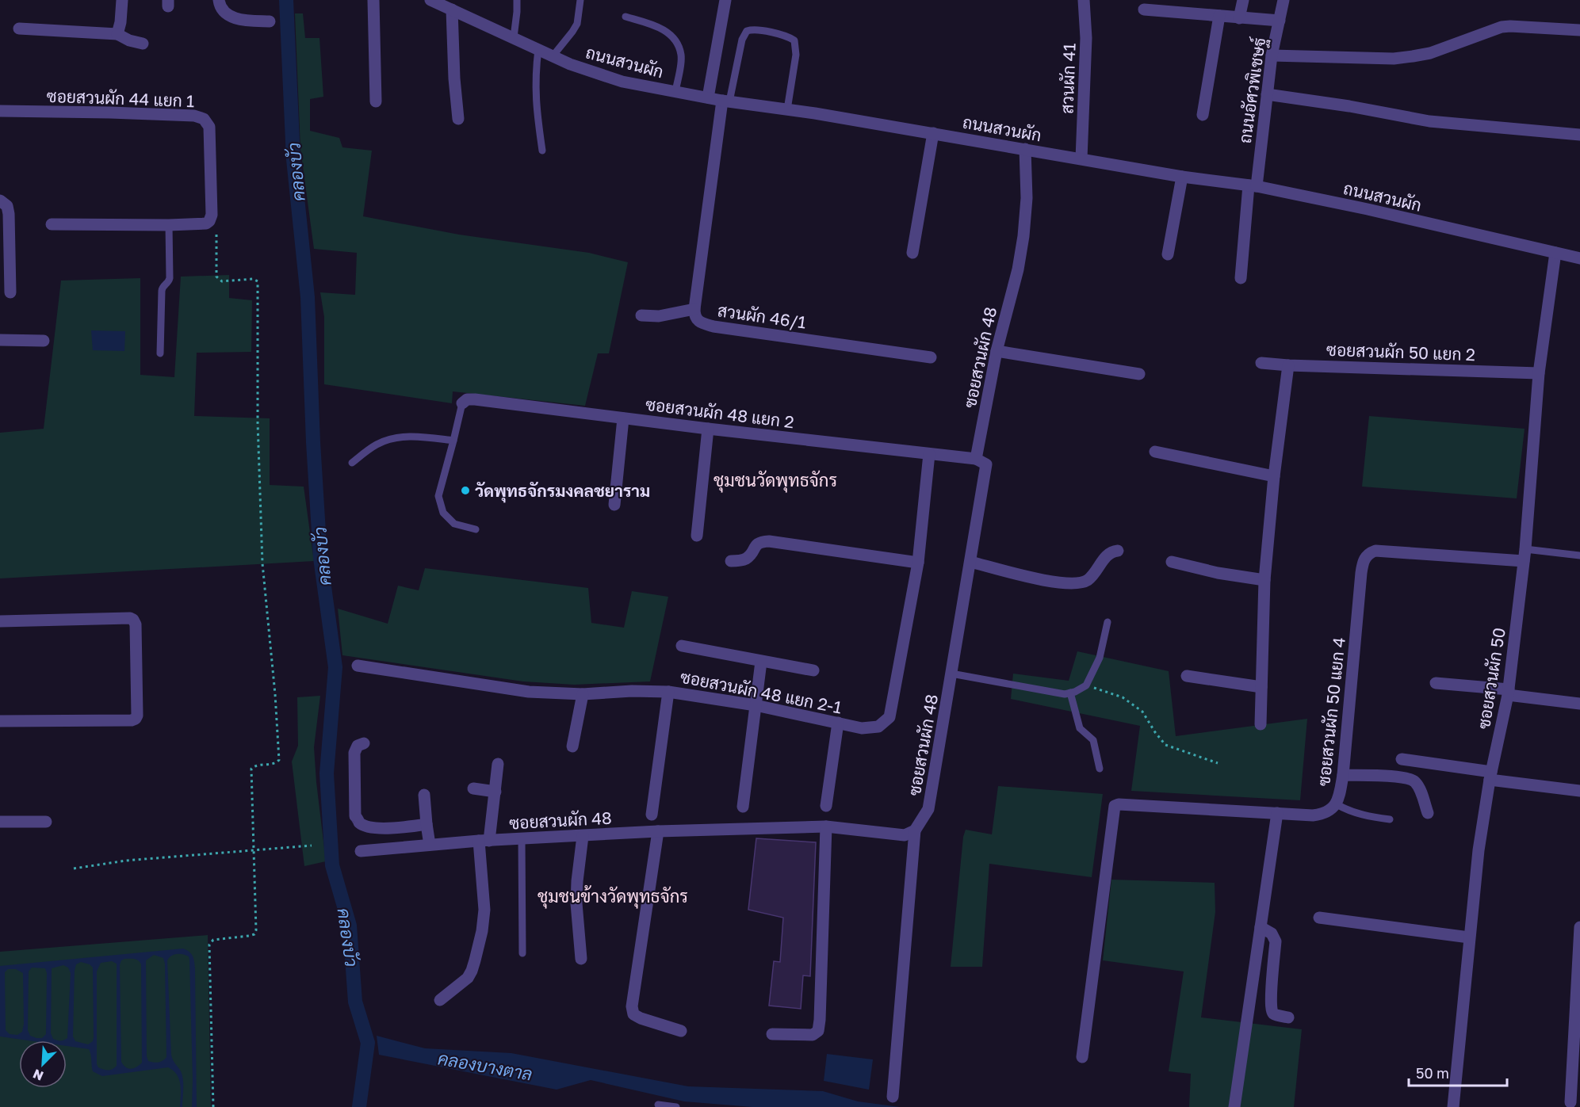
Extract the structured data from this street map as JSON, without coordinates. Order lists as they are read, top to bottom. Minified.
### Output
{"streets":{"street":["ถนนสวนผัก","สวนผัก 41","ถนนอัศวพิเชษฐ์","ซอยสวนผัก 44 แยก 1","สวนผัก 46/1","ซอยสวนผัก 50 แยก 2","ซอยสวนผัก 48","ซอยสวนผัก 48 แยก 2","ซอยสวนผัก 50","ซอยสวนผัก 48 แยก 2-1","ซอยสวนผัก 50 แยก 4"]},"crossings":[["ถนนสวนผัก","สวนผัก 41"],["ถนนสวนผัก","ถนนอัศวพิเชษฐ์"],["ถนนสวนผัก","สวนผัก 46/1"],["ถนนสวนผัก","ซอยสวนผัก 48"],["ถนนสวนผัก","ซอยสวนผัก 50"],["ซอยสวนผัก 50 แยก 2","ซอยสวนผัก 50"],["ซอยสวนผัก 48","ซอยสวนผัก 48 แยก 2"],["ซอยสวนผัก 48 แยก 2","ซอยสวนผัก 48 แยก 2-1"],["ซอยสวนผัก 50","ซอยสวนผัก 50 แยก 4"]],"districts":["ชุมชนวัดพุทธจักร","ชุมชนข้างวัดพุทธจักร"],"water":["คลองบัว","คลองบางตาล"],"places":["วัดพุทธจักรมงคลชยาราม"],"scale_bar":"50 m","north":"bottom left"}
